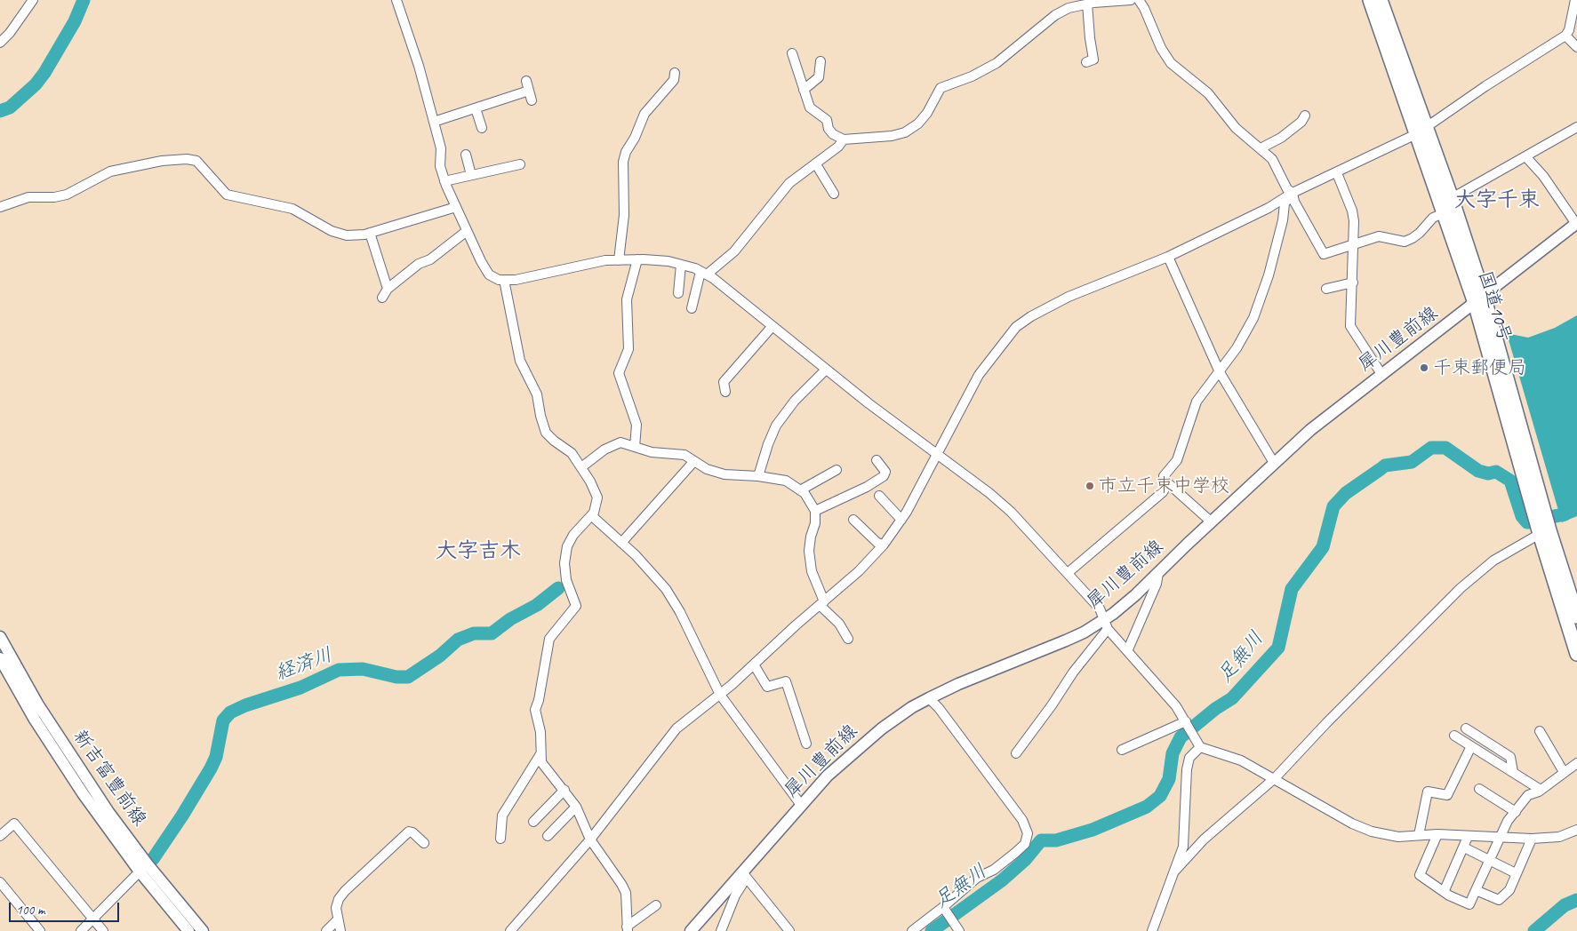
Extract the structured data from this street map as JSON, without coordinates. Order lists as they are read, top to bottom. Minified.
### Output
{"streets":{"highway":["国道10号"],"main road":["犀川豊前線","新吉富豊前線"]},"crossings":[["国道10号","犀川豊前線"]],"districts":["大字千束","大字吉木"],"water":["足無川","経済川"],"places":["千束郵便局","市立千束中学校"],"scale_bar":"100 m"}
